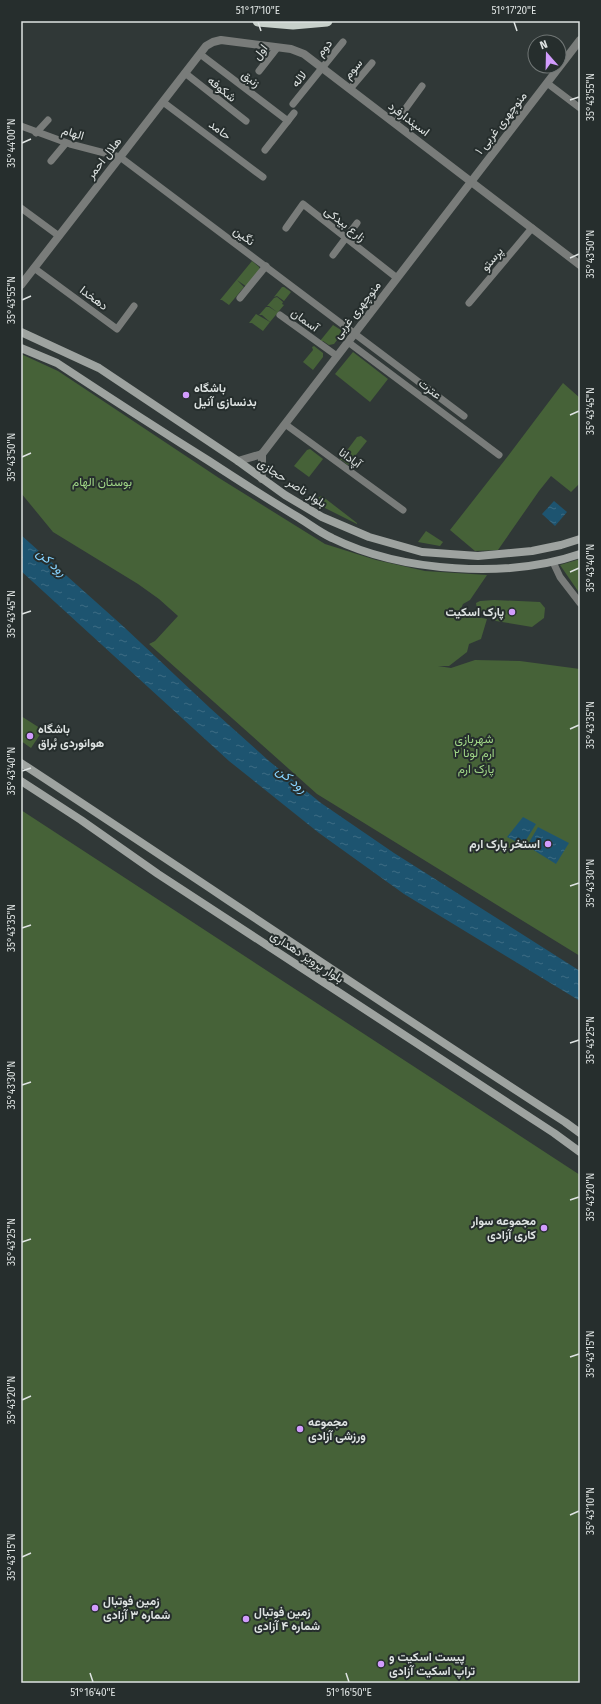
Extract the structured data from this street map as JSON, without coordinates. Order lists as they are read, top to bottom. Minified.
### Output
{"streets":{"main road":["بلوار ناصر حجازی","بلوار پرویز دهداری"],"street":["دوم","اول","سوم","زنبق","لاله","شکوفه","اسپندارفرد","منوچهری غربی ۱","حامد","الهام","هلال احمر","زارع بیدکی","نگین","پرستو","دهخدا","منوچهری غربی","آسمان","عترت","آپادانا"]},"crossings":[["دوم","لاله"],["دوم","اسپندارفرد"],["اول","اسپندارفرد"],["سوم","اسپندارفرد"],["زنبق","هلال احمر"],["لاله","اسپندارفرد"],["شکوفه","هلال احمر"],["اسپندارفرد","منوچهری غربی ۱"],["اسپندارفرد","هلال احمر"],["اسپندارفرد","پرستو"],["اسپندارفرد","منوچهری غربی"],["منوچهری غربی ۱","منوچهری غربی"],["حامد","هلال احمر"],["الهام","هلال احمر"],["الهام","نگین"],["هلال احمر","نگین"],["هلال احمر","دهخدا"],["زارع بیدکی","منوچهری غربی"],["نگین","منوچهری غربی"],["منوچهری غربی","آسمان"],["منوچهری غربی","عترت"],["منوچهری غربی","آپادانا"]],"water":["رود کن"],"parks":["بوستان الهام","شهربازی ارم لونا ۲","پارک ارم"],"places":["باشگاه بدنسازی آنیل","پارک اسکیت","باشگاه هوانوردی بُراق","استخر پارک ارم","مجموعه سوار کاری آزادی","مجموعه ورزشی آزادی","زمین فوتبال شماره ۳ آزادی","زمین فوتبال شماره ۴ آزادی","پیست اسکیت و تراپ اسکیت آزادی"],"north":"top","coordinates":["51°17'10\"E","51°17'20\"E","35°43'55\"N","35°44'00\"N","35°43'50\"N","35°43'45\"N","35°43'40\"N","35°43'35\"N","35°43'30\"N","35°43'25\"N","35°43'20\"N","35°43'15\"N","35°43'10\"N","51°16'40\"E","51°16'50\"E"]}
